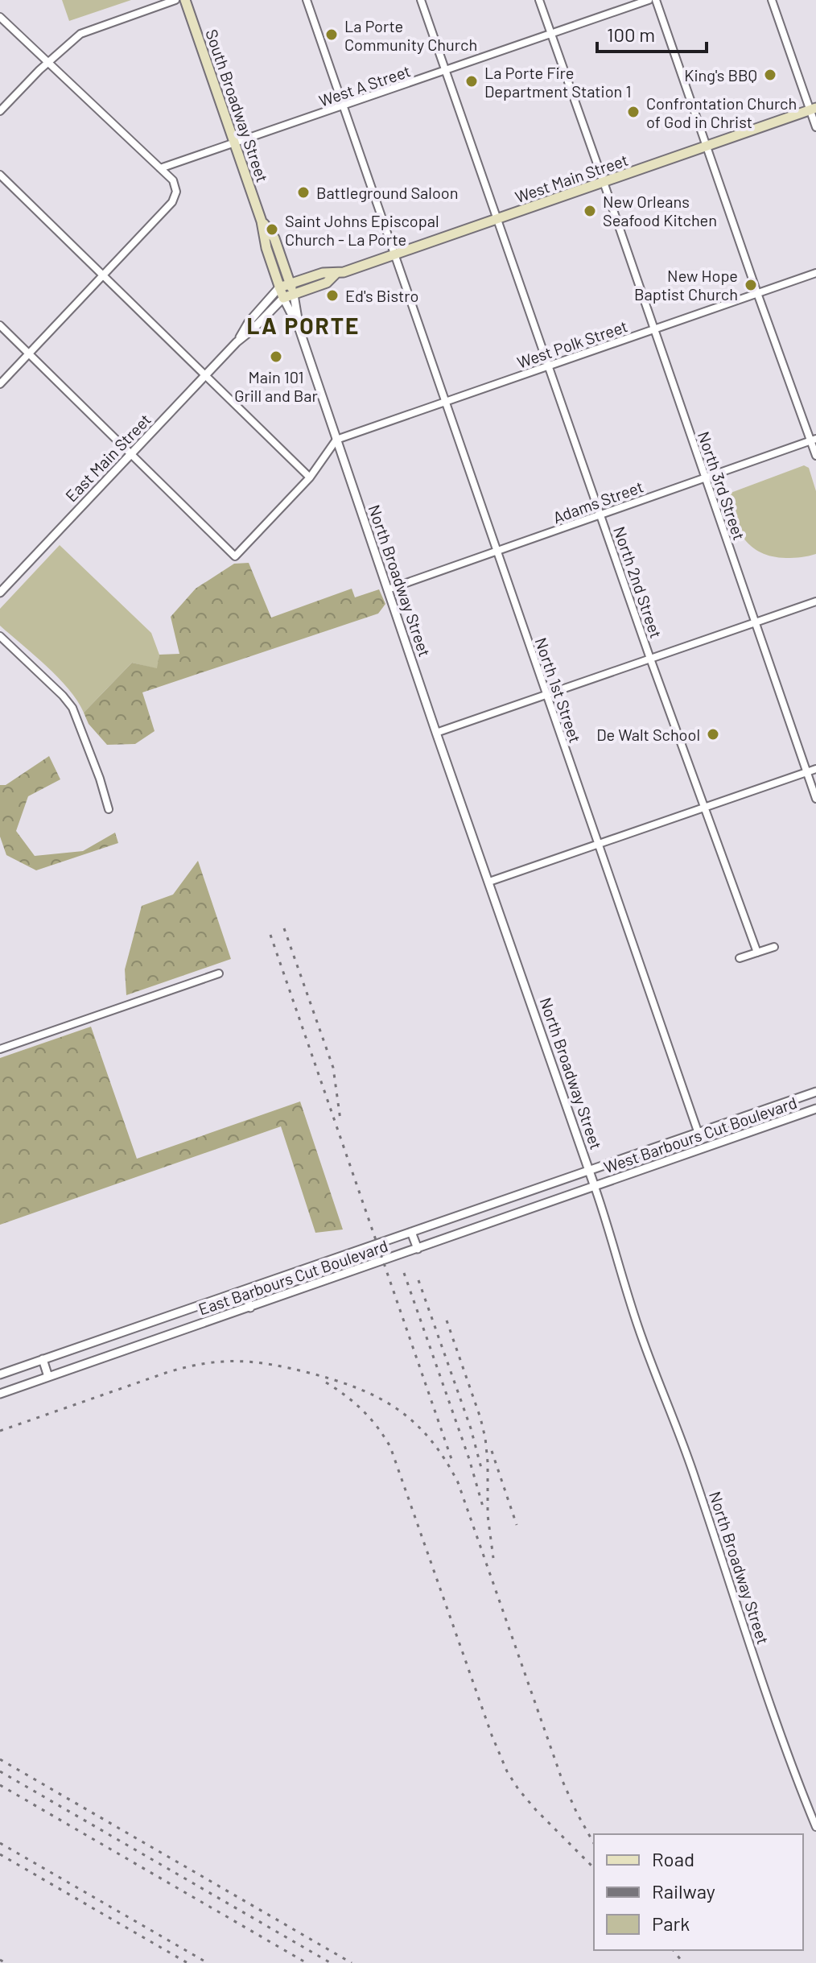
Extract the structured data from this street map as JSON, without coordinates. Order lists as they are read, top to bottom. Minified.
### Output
{"streets":{"main road":["South Broadway Street","West Main Street"],"street":["West A Street","West Polk Street","East Main Street","North 3rd Street","Adams Street","North Broadway Street","North 2nd Street","North 1st Street","West Barbours Cut Boulevard","East Barbours Cut Boulevard"]},"crossings":[["West A Street","South Broadway Street"],["West A Street","North 3rd Street"],["West A Street","North 2nd Street"],["West A Street","North 1st Street"],["South Broadway Street","West Main Street"],["South Broadway Street","East Main Street"],["South Broadway Street","North Broadway Street"],["West Main Street","East Main Street"],["West Main Street","North 3rd Street"],["West Main Street","North Broadway Street"],["West Main Street","North 2nd Street"],["West Main Street","North 1st Street"],["West Polk Street","North 3rd Street"],["West Polk Street","North Broadway Street"],["West Polk Street","North 2nd Street"],["West Polk Street","North 1st Street"],["East Main Street","North Broadway Street"],["North 3rd Street","Adams Street"],["Adams Street","North Broadway Street"],["Adams Street","North 2nd Street"],["Adams Street","North 1st Street"],["North Broadway Street","West Barbours Cut Boulevard"],["North Broadway Street","East Barbours Cut Boulevard"],["North 1st Street","West Barbours Cut Boulevard"],["West Barbours Cut Boulevard","East Barbours Cut Boulevard"]],"districts":["LA PORTE"],"places":["La Porte Community Church","King's BBQ","La Porte Fire Department Station 1","Confrontation Church of God in Christ","Battleground Saloon","New Orleans Seafood Kitchen","Saint Johns Episcopal Church - La Porte","New Hope Baptist Church","Ed's Bistro","Main 101 Grill and Bar","De Walt School"],"legend":["Road","Railway","Park"],"scale_bar":"100 m"}
